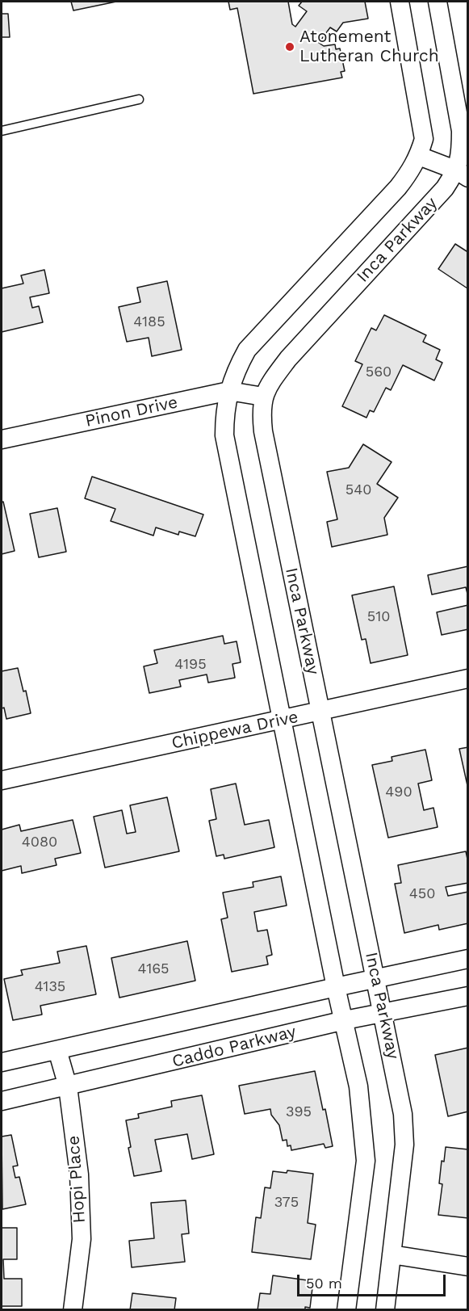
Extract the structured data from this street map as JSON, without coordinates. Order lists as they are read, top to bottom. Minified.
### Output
{"streets":{"street":["Inca Parkway","Pinon Drive","Chippewa Drive","Caddo Parkway","Hopi Place"]},"crossings":[["Inca Parkway","Pinon Drive"],["Inca Parkway","Chippewa Drive"],["Inca Parkway","Caddo Parkway"],["Caddo Parkway","Hopi Place"]],"places":["Atonement Lutheran Church"],"house_numbers":["4185","560","540","510","4195","490","4080","450","4165","4135","395","375"],"scale_bar":"50 m"}
